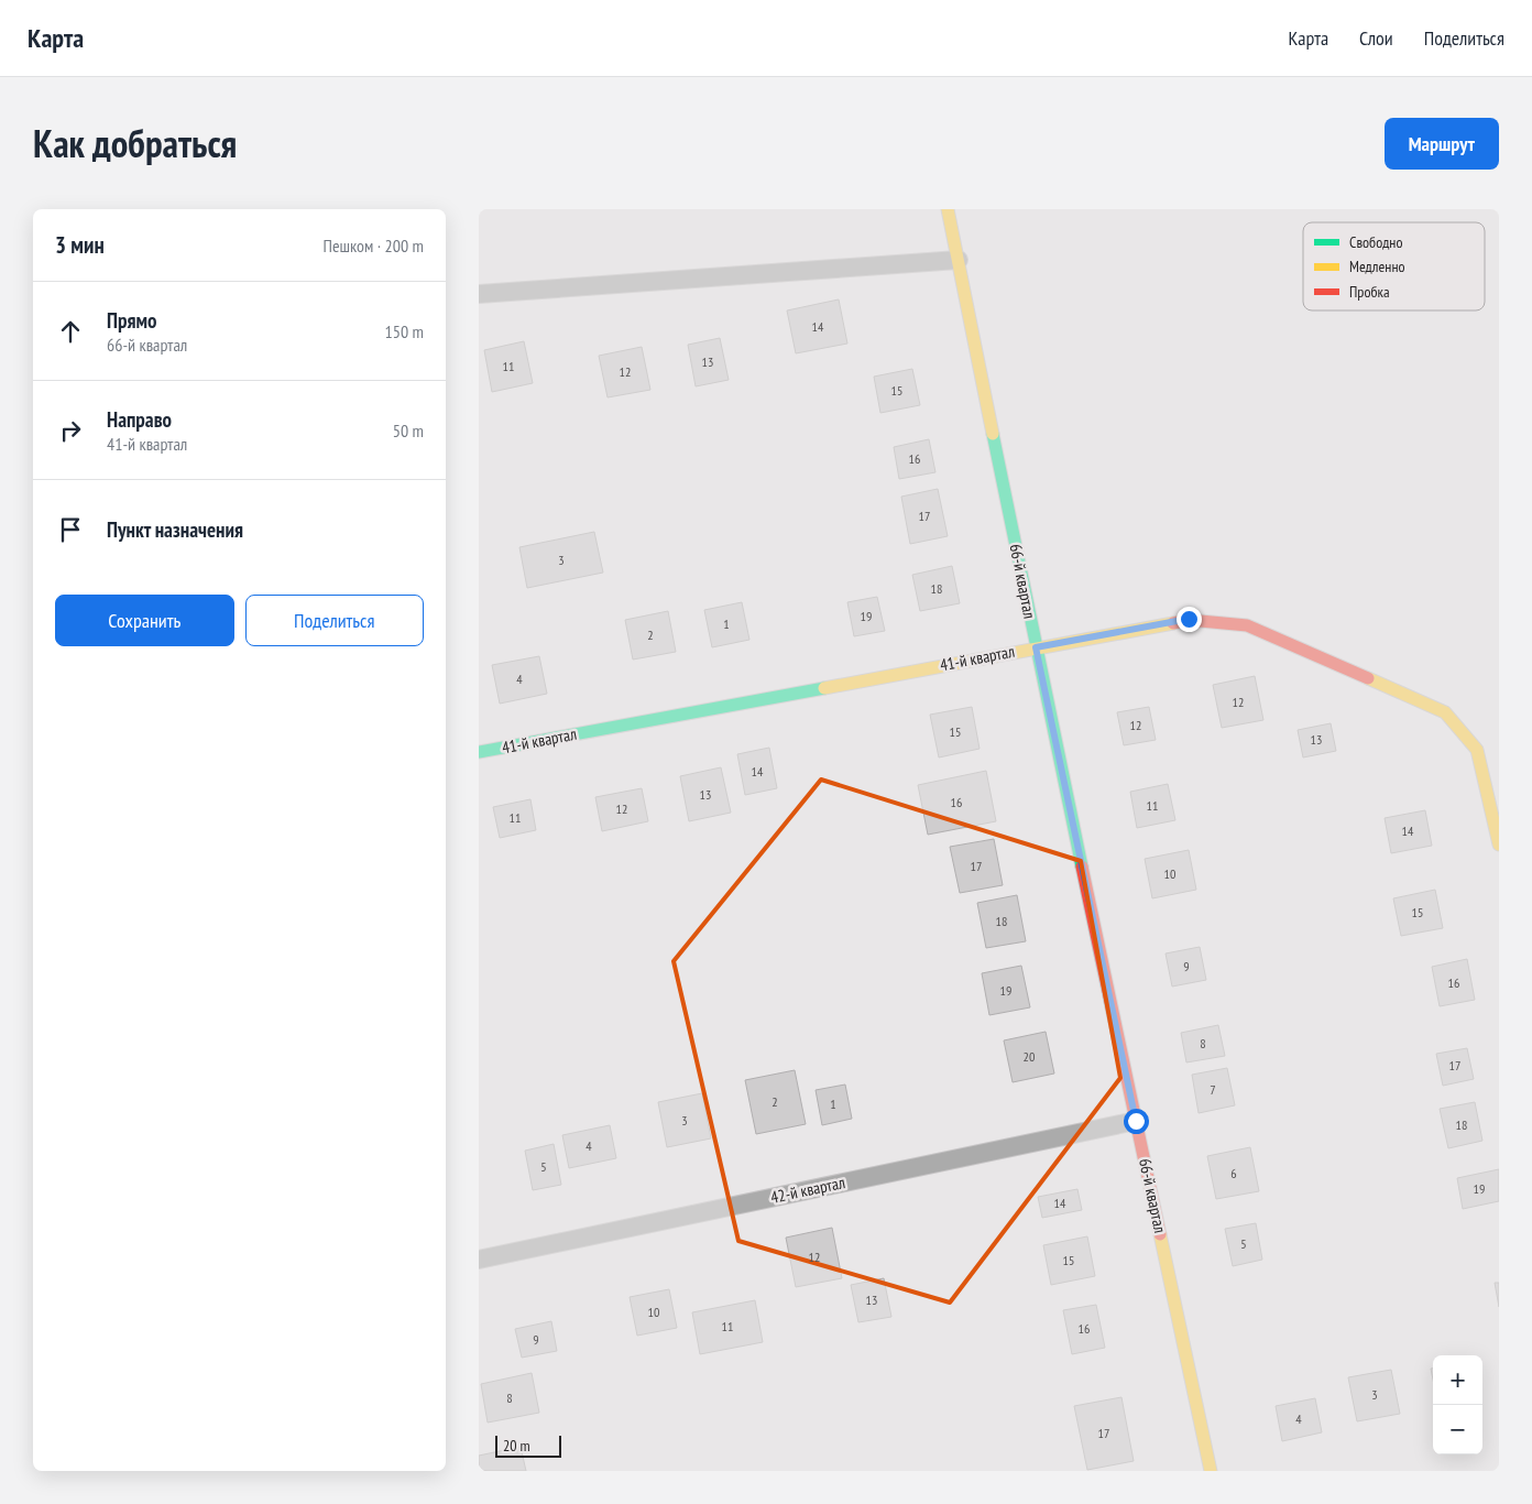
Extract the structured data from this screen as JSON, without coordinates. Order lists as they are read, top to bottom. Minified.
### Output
{"streets":{"street":["66-й квартал","41-й квартал","42-й квартал"]},"crossings":[["66-й квартал","41-й квартал"],["66-й квартал","42-й квартал"]],"house_numbers":["14","13","11","12","15","16","17","3","18","19","1","2","4","12","12","15","13","14","13","16","11","12","11","14","17","10","15","18","9","16","19","8","20","17","7","2","1","3","18","4","5","6","19","14","5","12","15","13","10","11","16","9","3","8","4","17"],"legend":["Свободно","Медленно","Пробка"],"scale_bar":"20 m","page":{"header":"Карта","nav":["Карта","Слои","Поделиться"],"title":"Как добраться","buttons":["Маршрут",["Сохранить","Поделиться"]],"heading":["3 мин","Пешком · 200 m"],"list":[["Прямо","66-й квартал","150 m"],["Направо","41-й квартал","50 m"],"Пункт назначения"],"map_buttons":["+","−"],"scale":"20 m"}}
